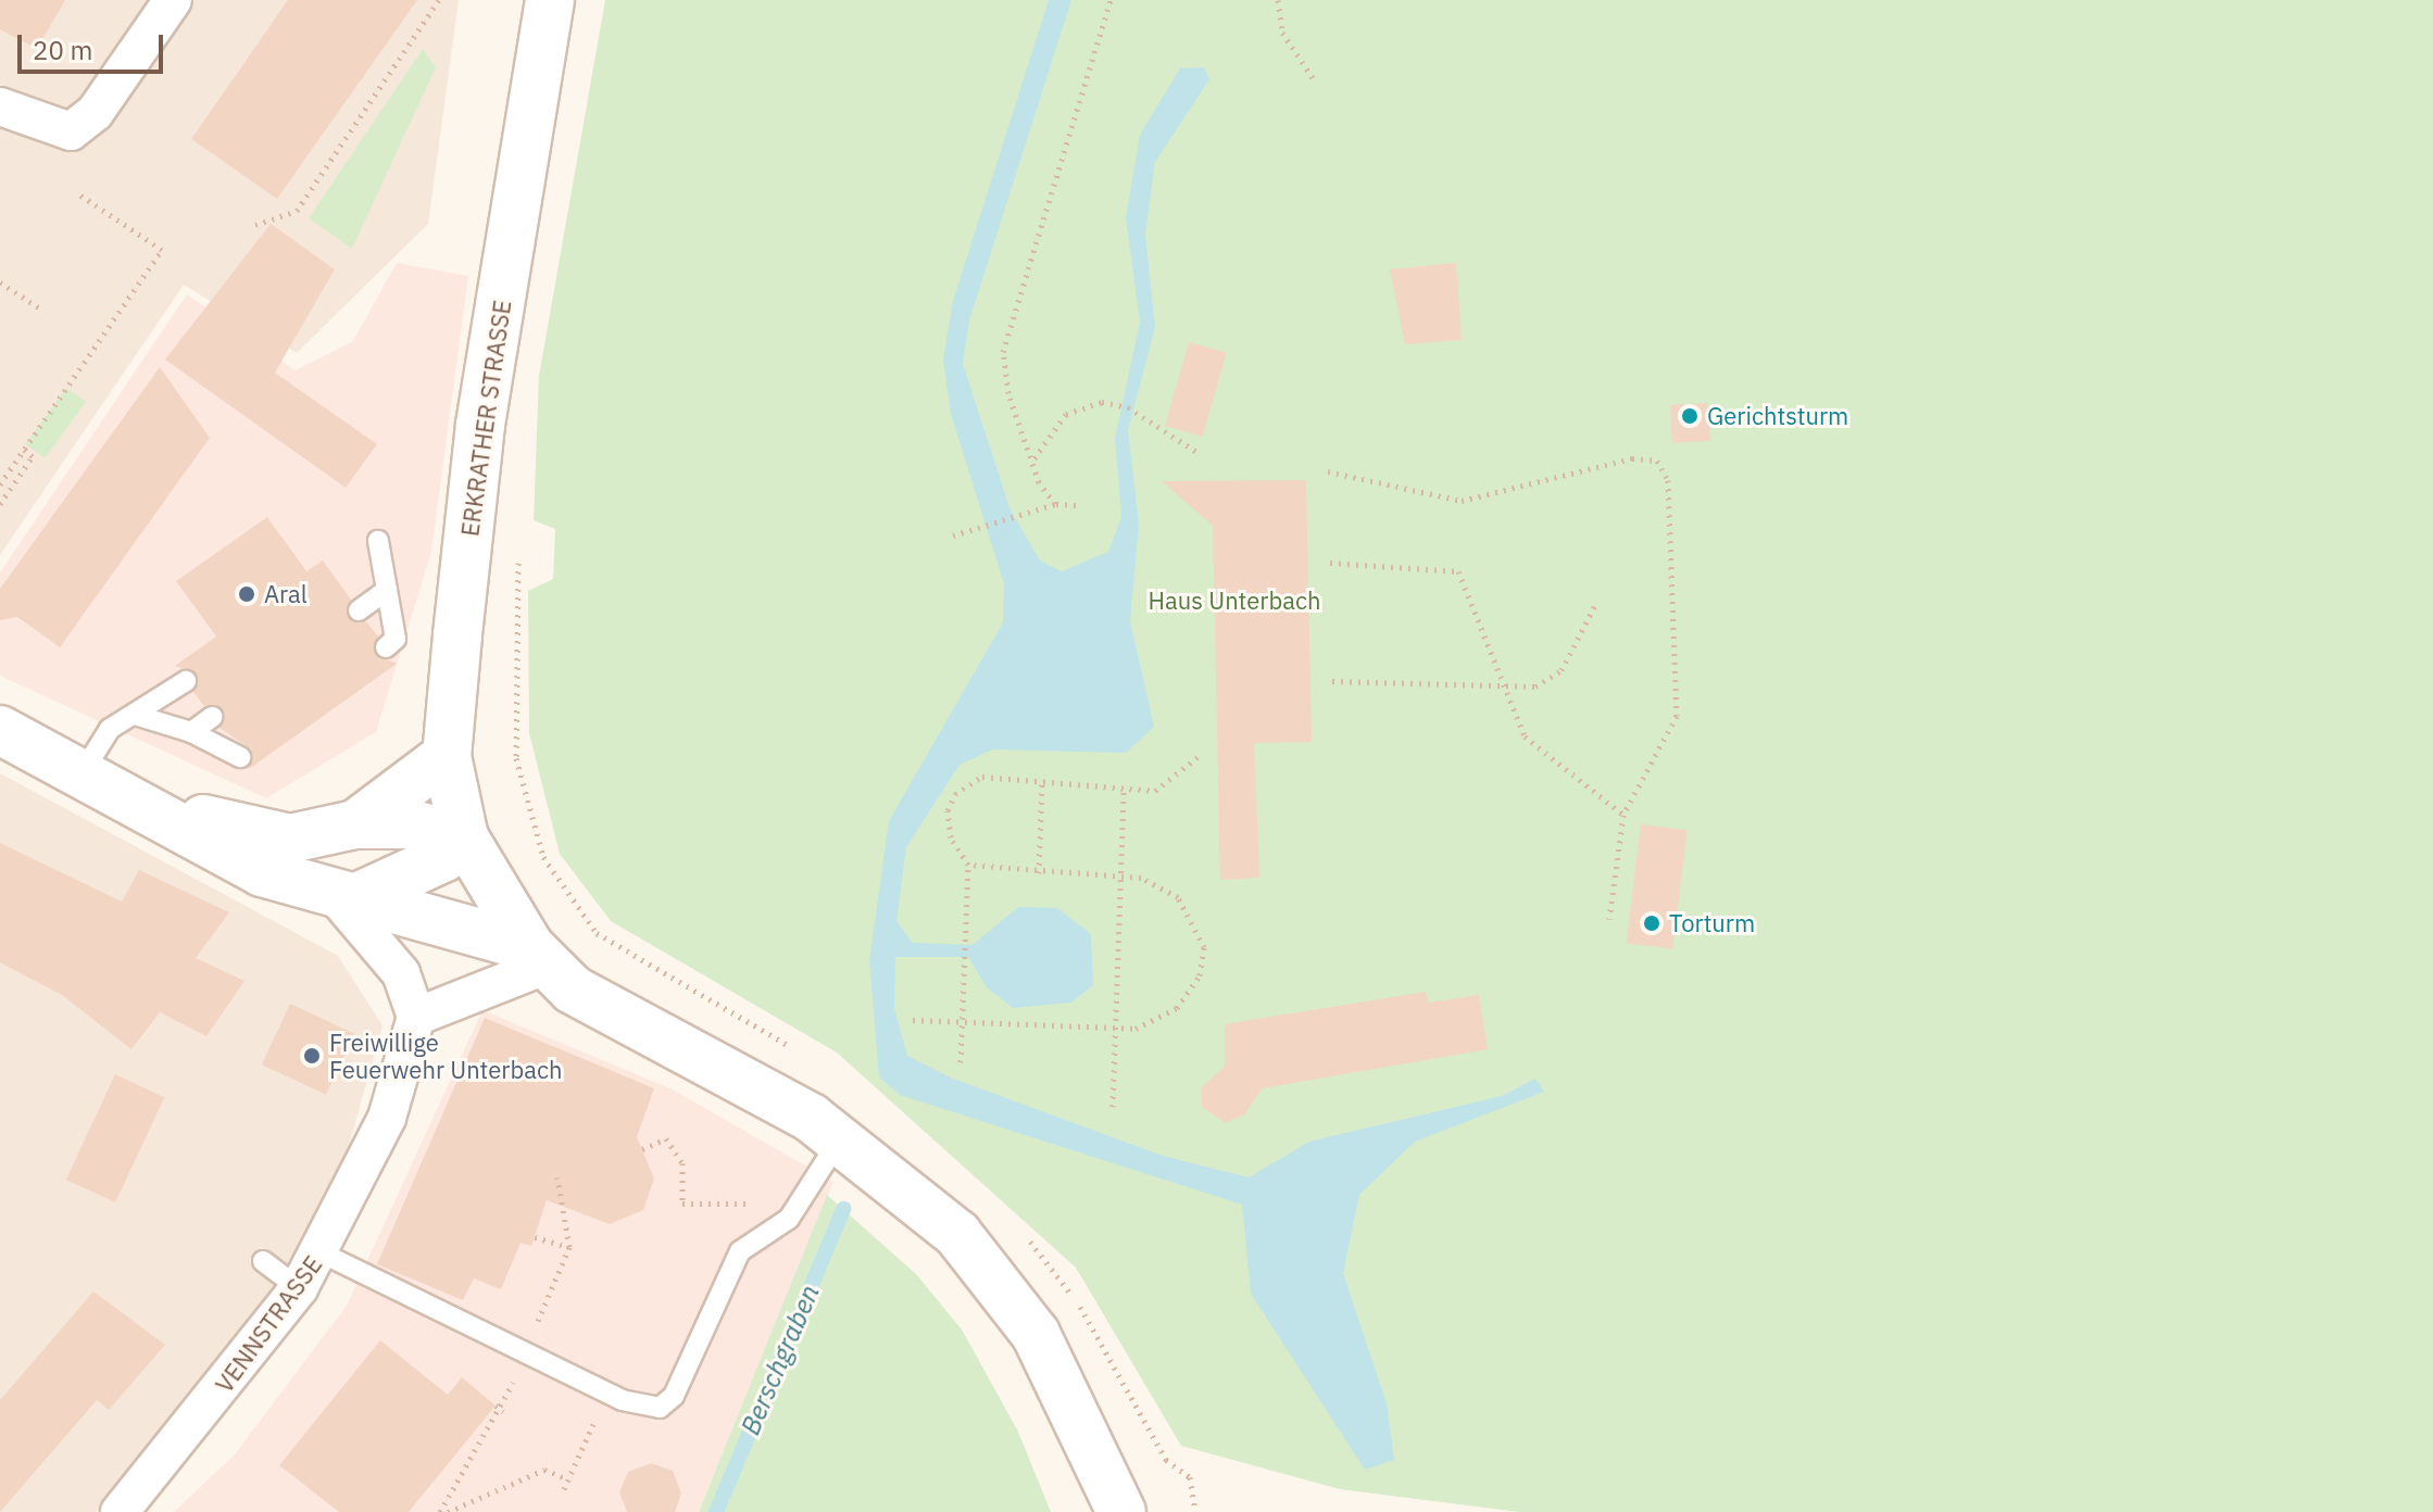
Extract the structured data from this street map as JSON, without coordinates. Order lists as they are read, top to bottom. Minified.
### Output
{"streets":{"main road":["ERKRATHER STRASSE"],"street":["VENNSTRASSE"]},"water":["Berschgraben"],"parks":["Haus Unterbach"],"places":["Gerichtsturm","Aral","Torturm","Freiwillige Feuerwehr Unterbach"],"scale_bar":"20 m"}
